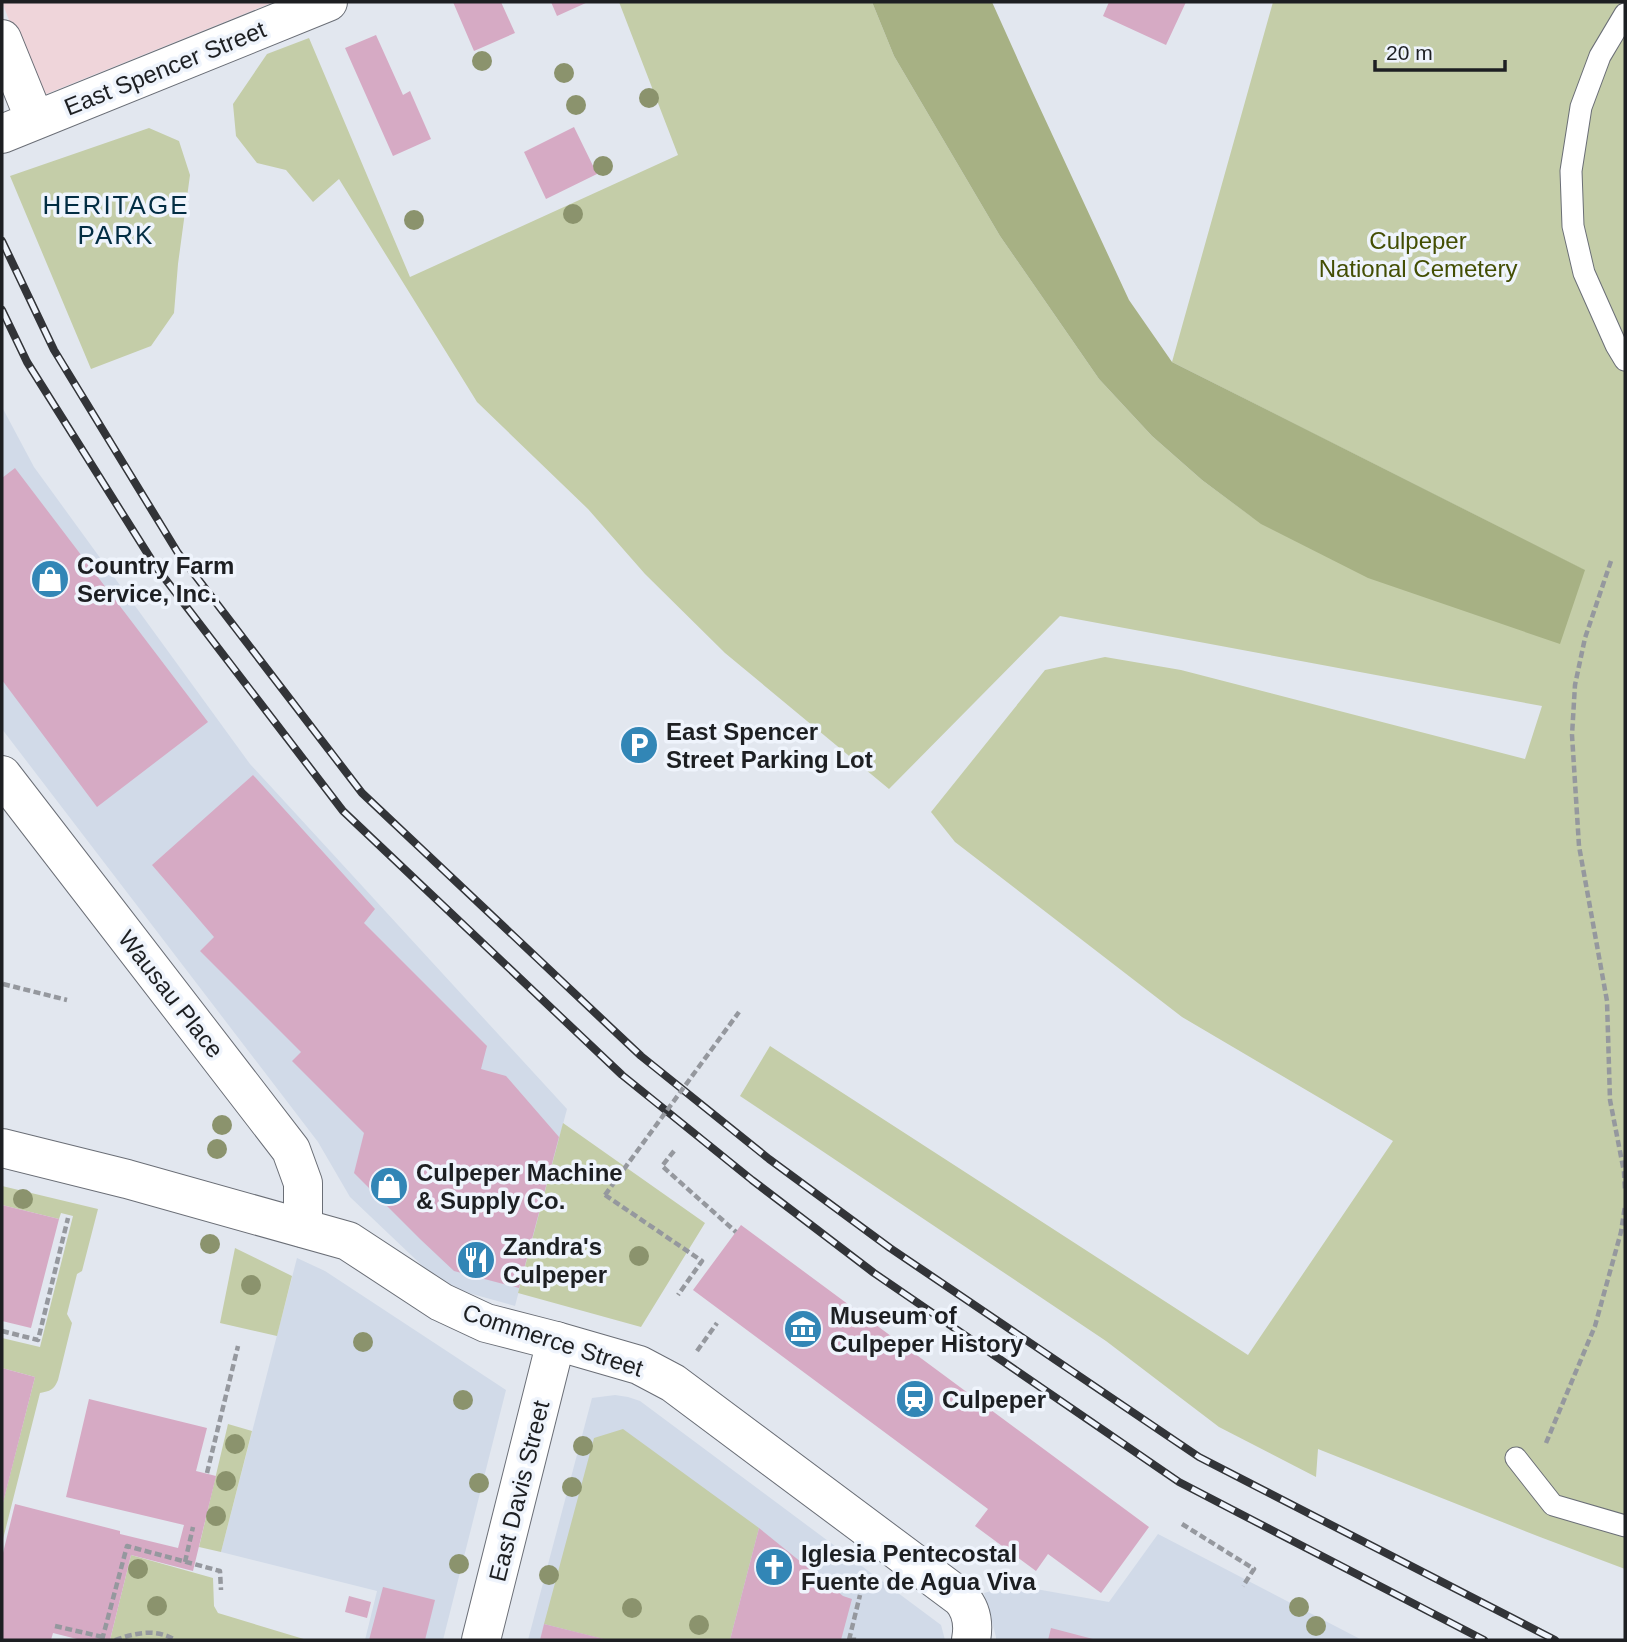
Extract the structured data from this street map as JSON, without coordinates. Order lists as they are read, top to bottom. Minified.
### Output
{"streets":{"street":["East Spencer Street","Wausau Place","Commerce Street","East Davis Street"]},"crossings":[["Wausau Place","Commerce Street"],["Commerce Street","East Davis Street"]],"districts":["HERITAGE PARK"],"parks":["Culpeper National Cemetery"],"places":{"shop":["Country Farm Service, Inc.","Culpeper Machine & Supply Co."],"parking":["East Spencer Street Parking Lot"],"restaurant":["Zandra's Culpeper"],"museum":["Museum of Culpeper History"],"station":["Culpeper"],"church":["Iglesia Pentecostal Fuente de Agua Viva"]},"scale_bar":"20 m"}
